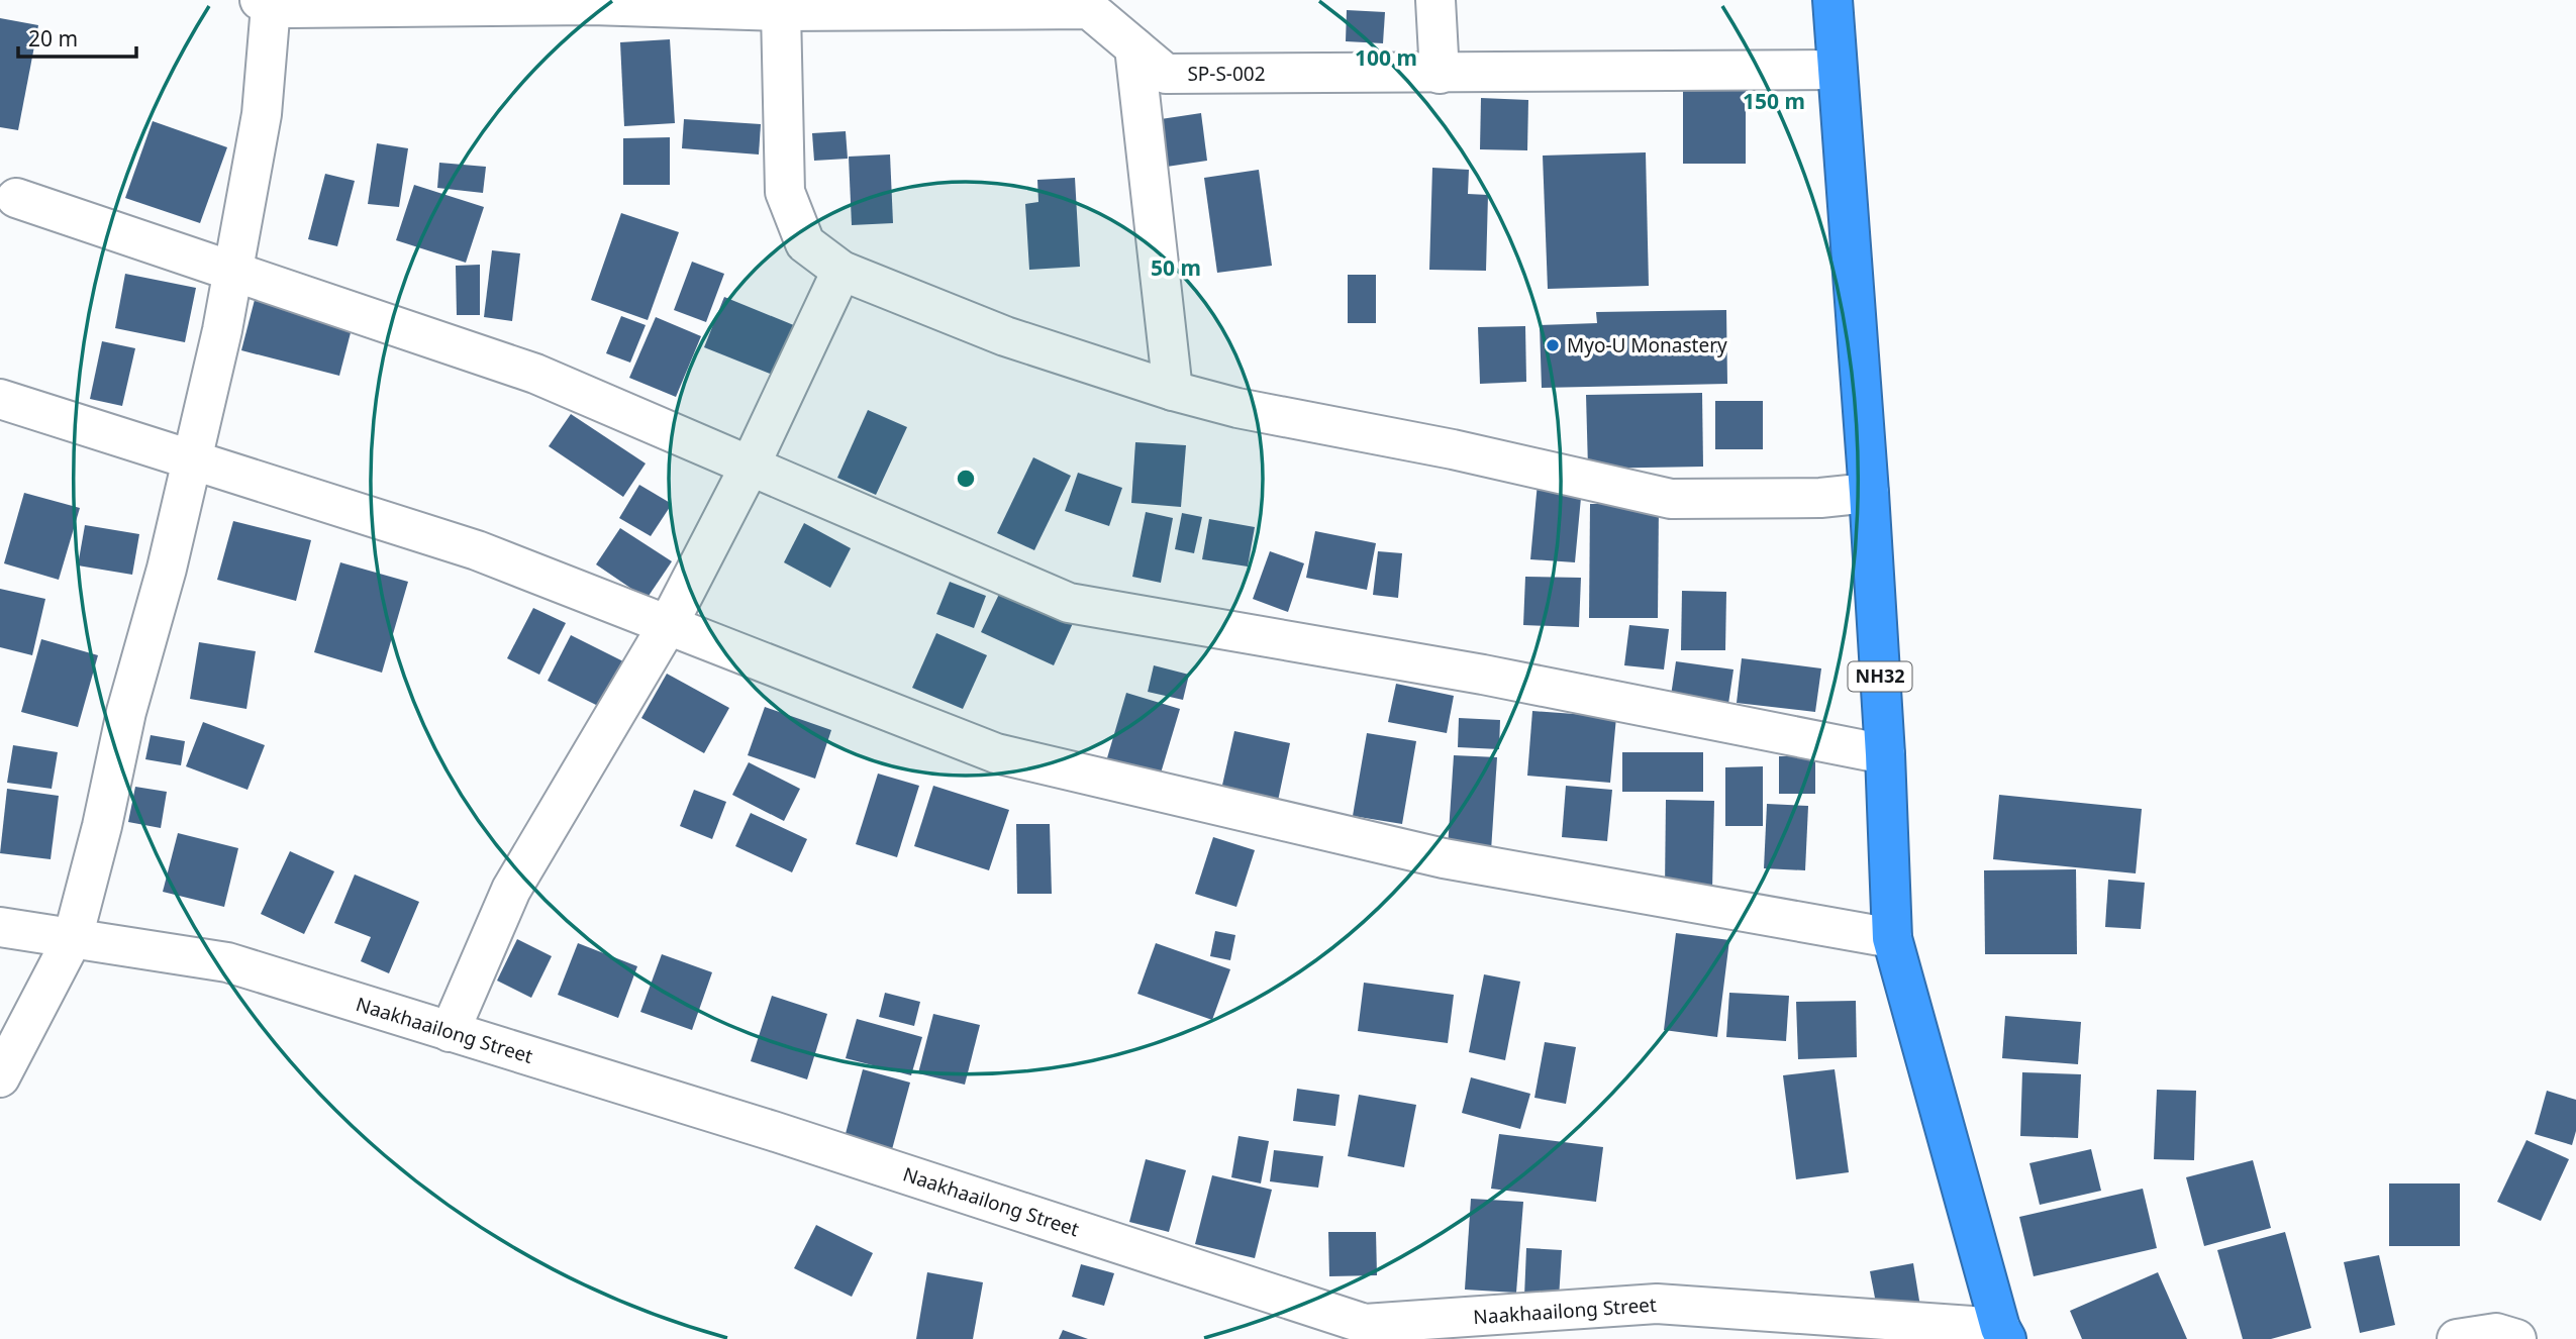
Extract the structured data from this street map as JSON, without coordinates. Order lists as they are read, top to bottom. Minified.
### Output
{"streets":{"highway":["NH32"],"street":["SP-S-002","Naakhaailong Street"]},"crossings":[["SP-S-002","NH32"],["NH32","Naakhaailong Street"]],"places":["Myo-U Monastery"],"scale_bar":"20 m","rings":["100 m","150 m","50 m"]}
